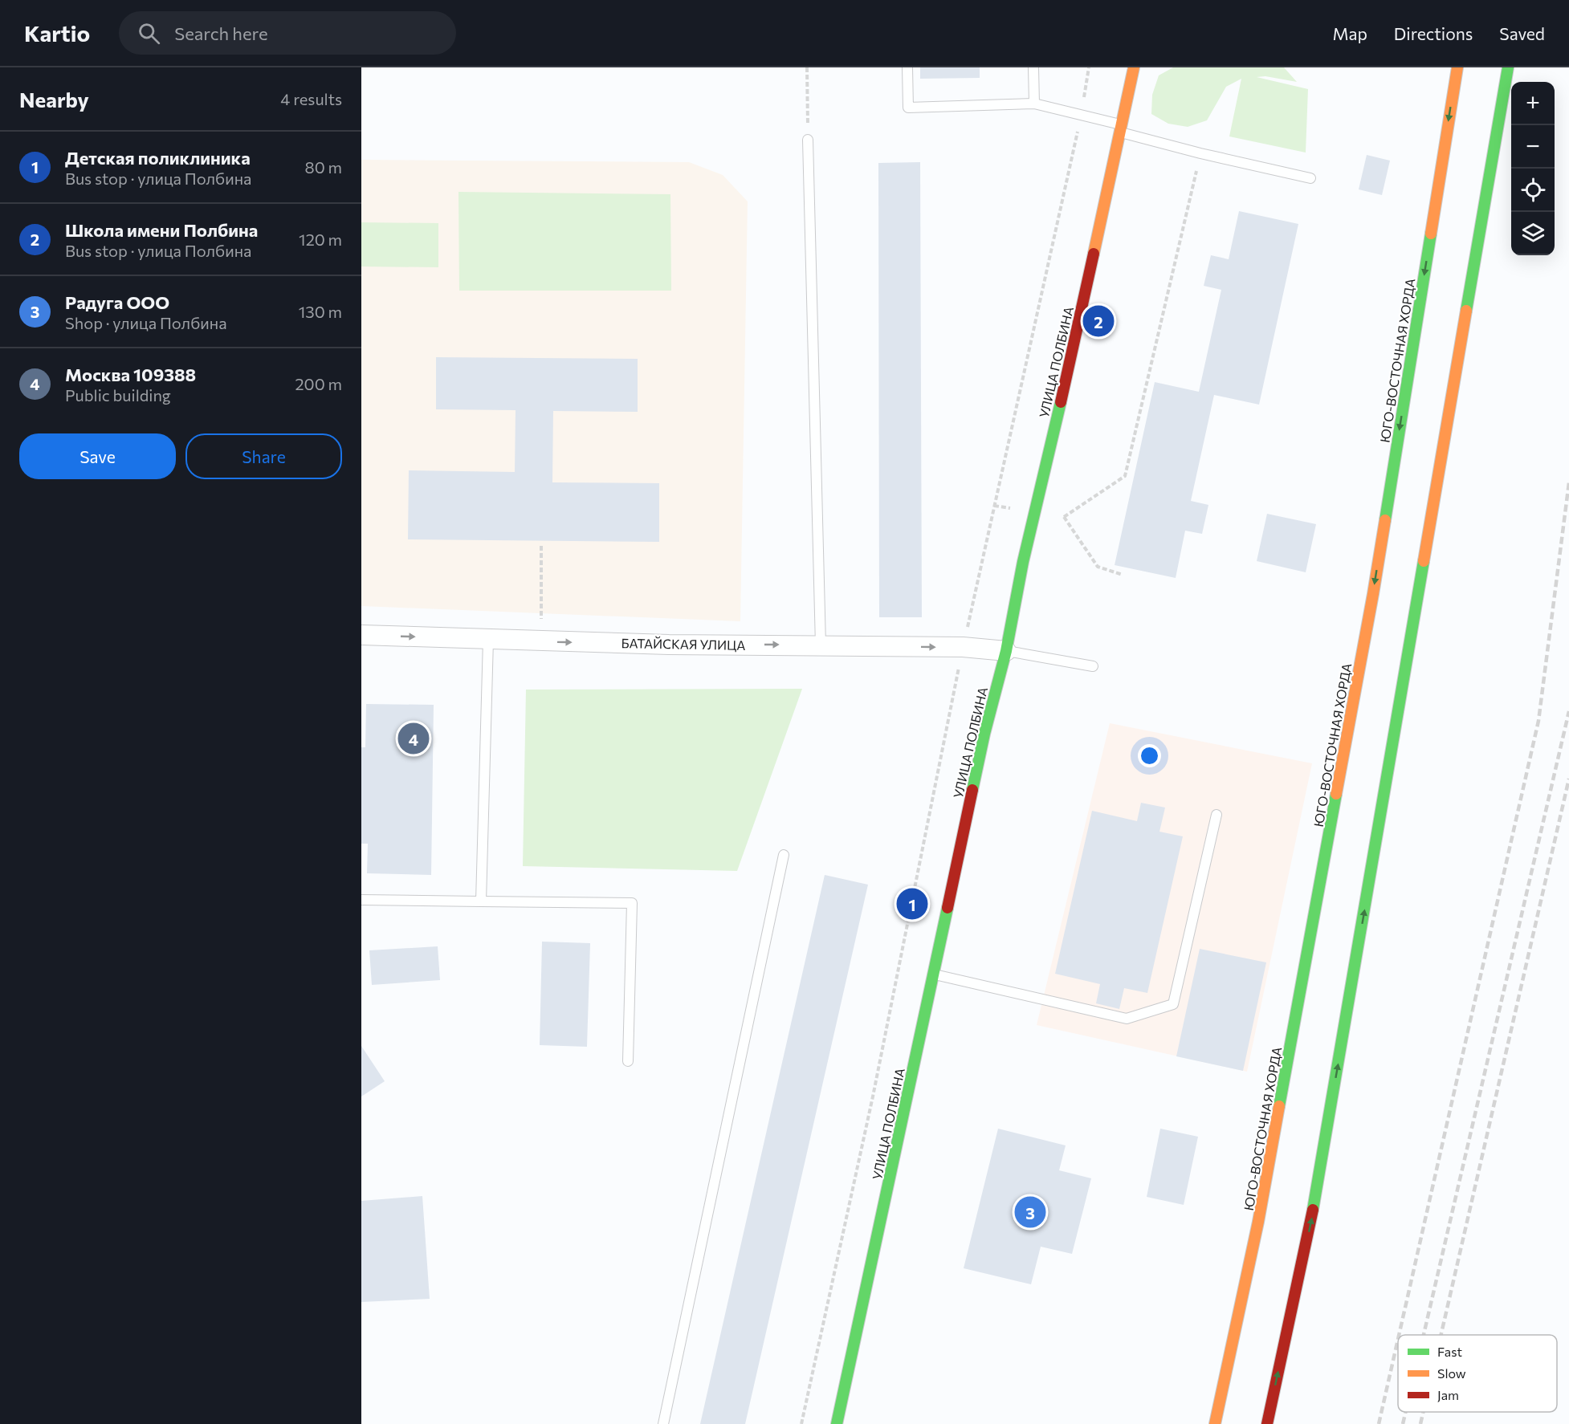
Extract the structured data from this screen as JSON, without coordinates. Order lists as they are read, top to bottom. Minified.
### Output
{"streets":{"main road":["ЮГО-ВОСТОЧНАЯ ХОРДА","УЛИЦА ПОЛБИНА"],"street":["БАТАЙСКАЯ УЛИЦА"]},"crossings":[["УЛИЦА ПОЛБИНА","БАТАЙСКАЯ УЛИЦА"]],"one_way":["БАТАЙСКАЯ УЛИЦА"],"legend":["Fast","Slow","Jam"],"page":{"header":"Kartio","search":"Search here","nav":["Map","Directions","Saved"],"heading":["Nearby","4 results"],"map_buttons":["+","−"],"list":[{"mark":"1","name":"Детская поликлиника","note":"Bus stop · улица Полбина","value":"80 m"},{"mark":"2","name":"Школа имени Полбина","note":"Bus stop · улица Полбина","value":"120 m"},{"mark":"3","name":"Радуга ООО","note":"Shop · улица Полбина","value":"130 m"},{"mark":"4","name":"Москва 109388","note":"Public building","value":"200 m"}],"pins":["2","4","1","3"],"buttons":["Save","Share"]}}
